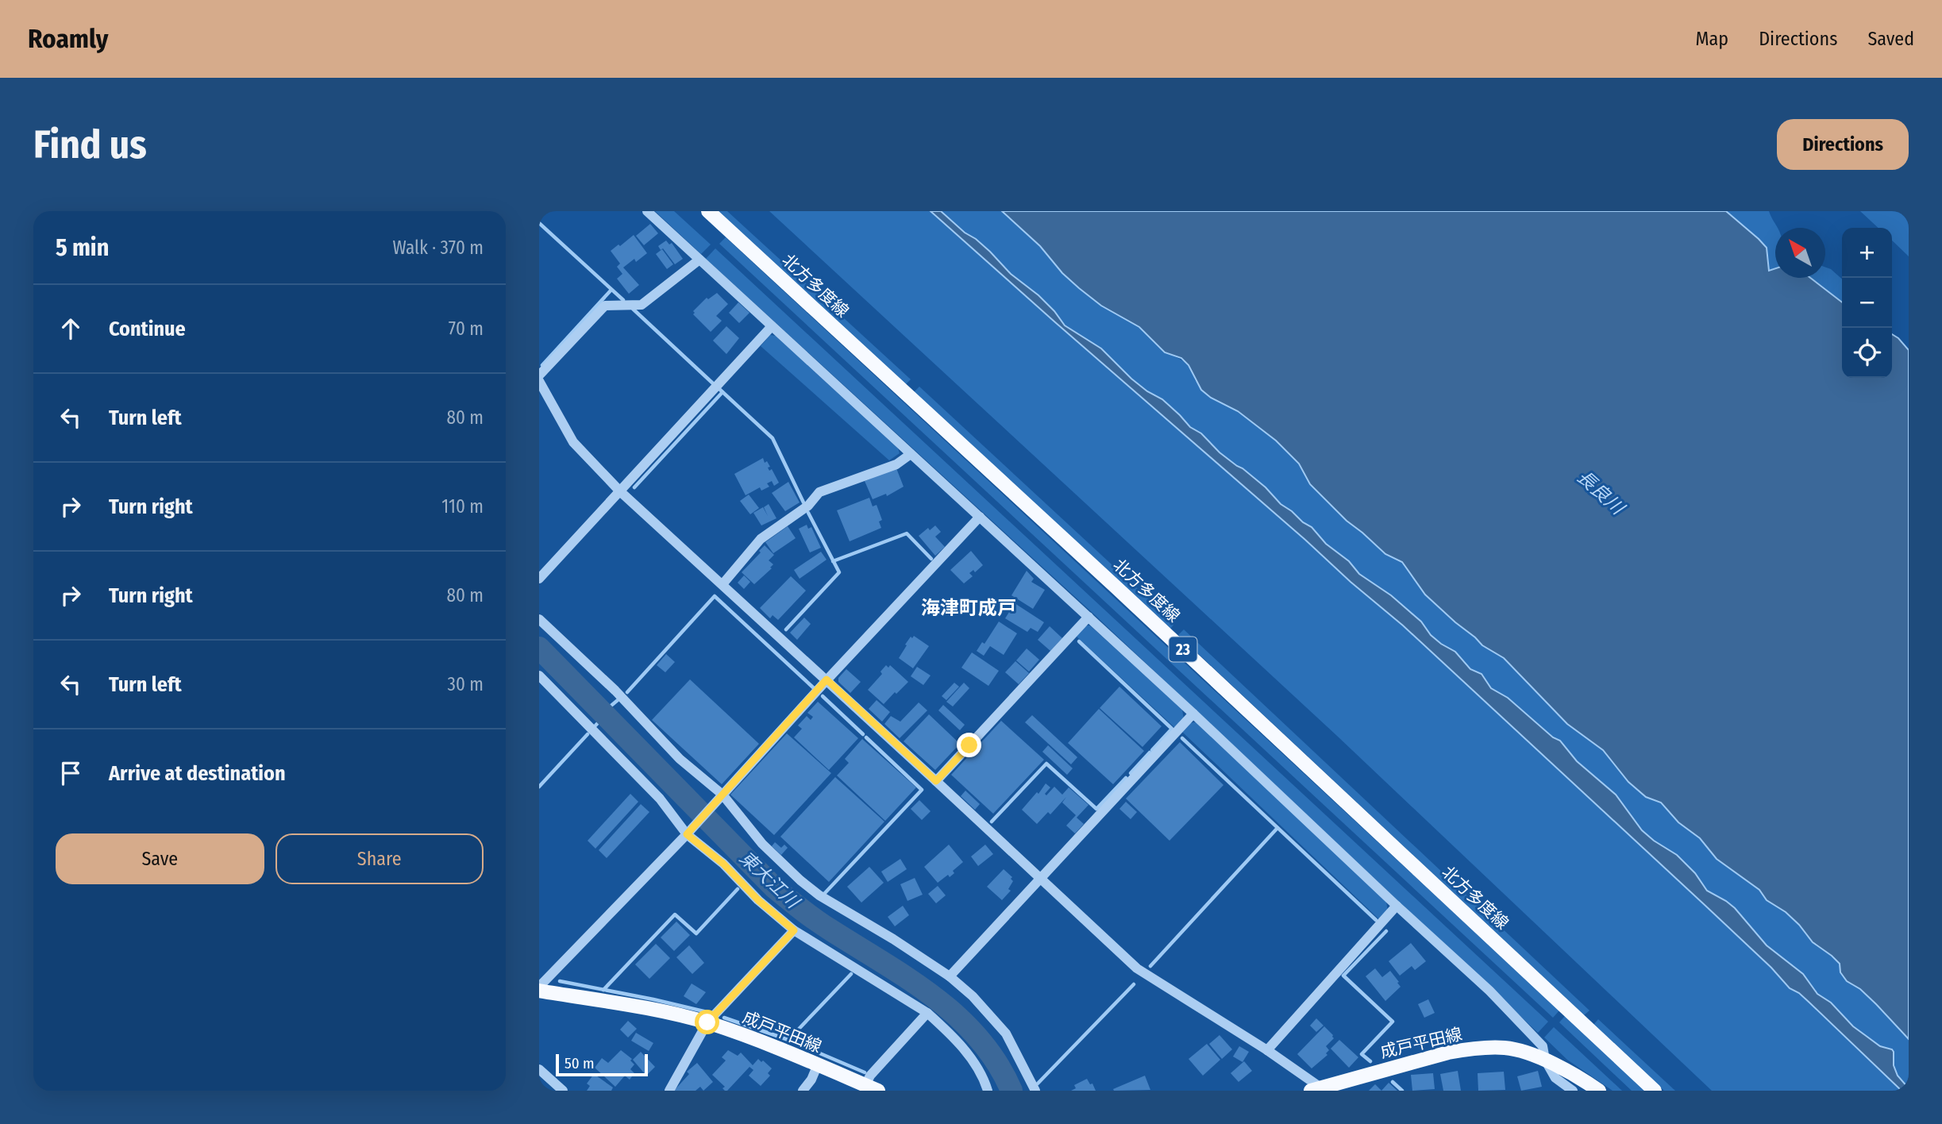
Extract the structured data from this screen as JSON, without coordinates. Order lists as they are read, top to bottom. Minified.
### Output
{"streets":{"main road":["北方多度線","23","成戸平田線"]},"districts":["海津町成戸"],"water":["長良川","東大江川"],"scale_bar":"50 m","north":"top left","page":{"header":"Roamly","nav":["Map","Directions","Saved"],"buttons":["Directions",["Save","Share"]],"title":"Find us","heading":["5 min","Walk · 370 m"],"map_buttons":["+","−"],"list":[["Continue","70 m"],["Turn left","80 m"],["Turn right","110 m"],["Turn right","80 m"],["Turn left","30 m"],"Arrive at destination"],"scale":"50 m"}}
